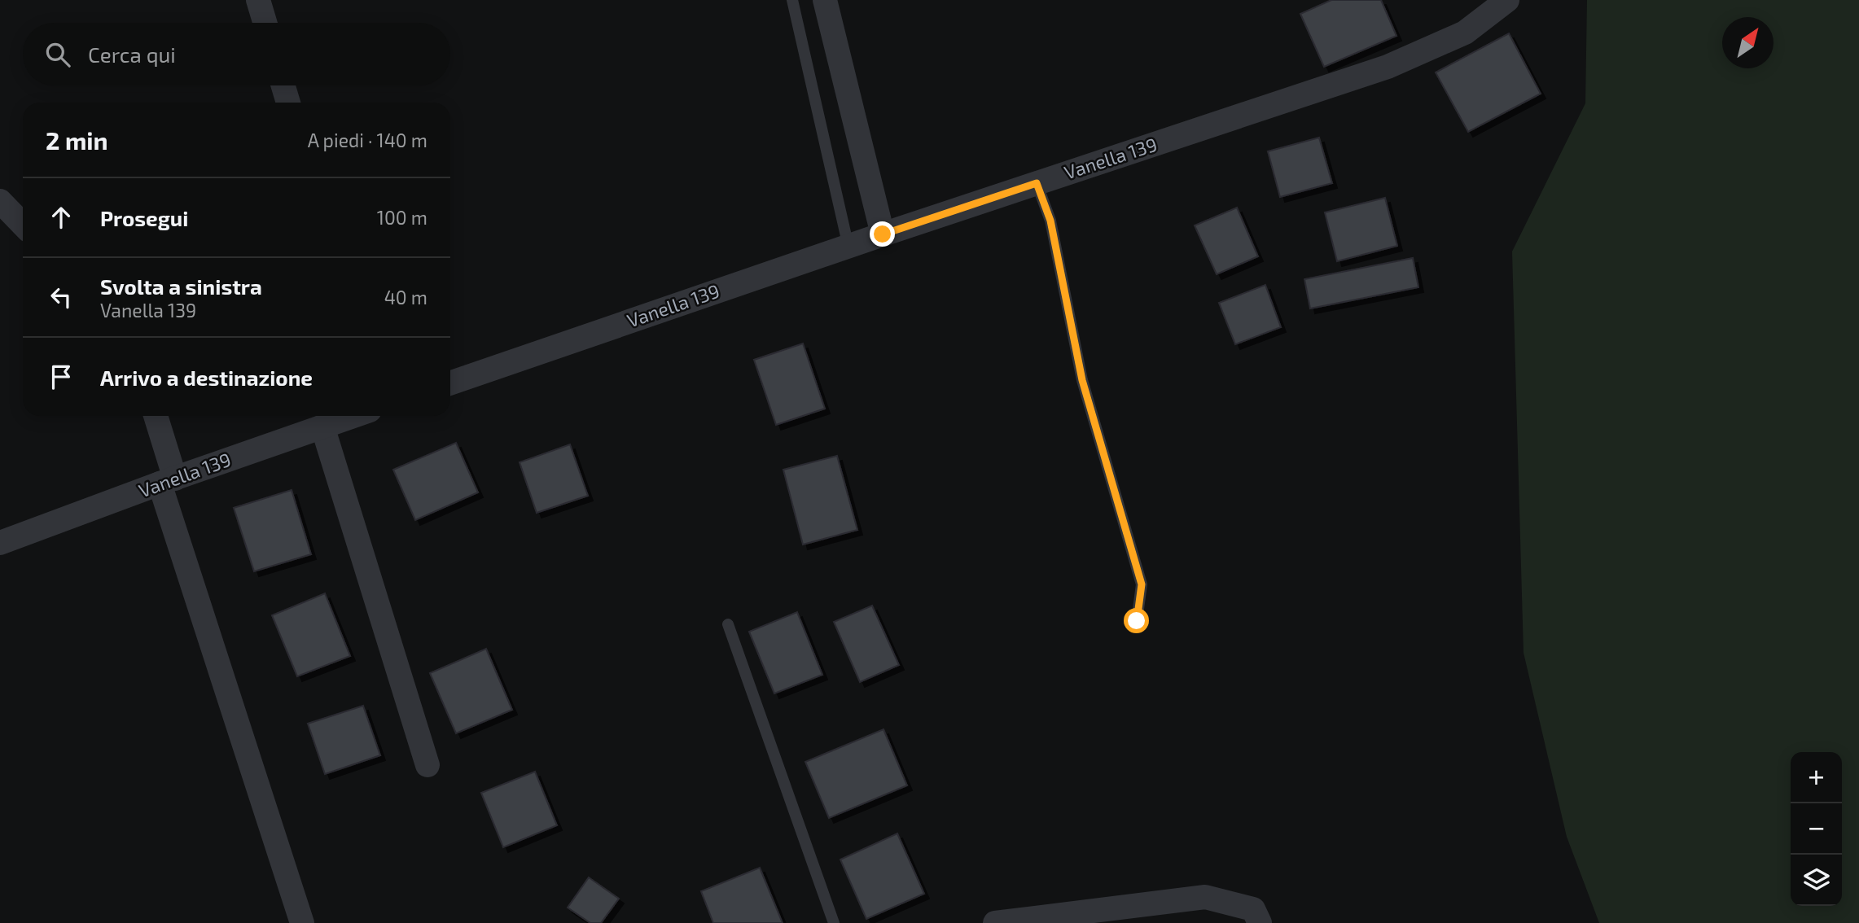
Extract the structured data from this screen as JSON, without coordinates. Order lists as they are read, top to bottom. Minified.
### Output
{"streets":{"street":["Vanella 139"]},"north":"top right","page":{"search":"Cerca qui","heading":["2 min","A piedi · 140 m"],"list":[["Prosegui","100 m"],["Svolta a sinistra","Vanella 139","40 m"],"Arrivo a destinazione"],"map_buttons":["+","−"]}}
